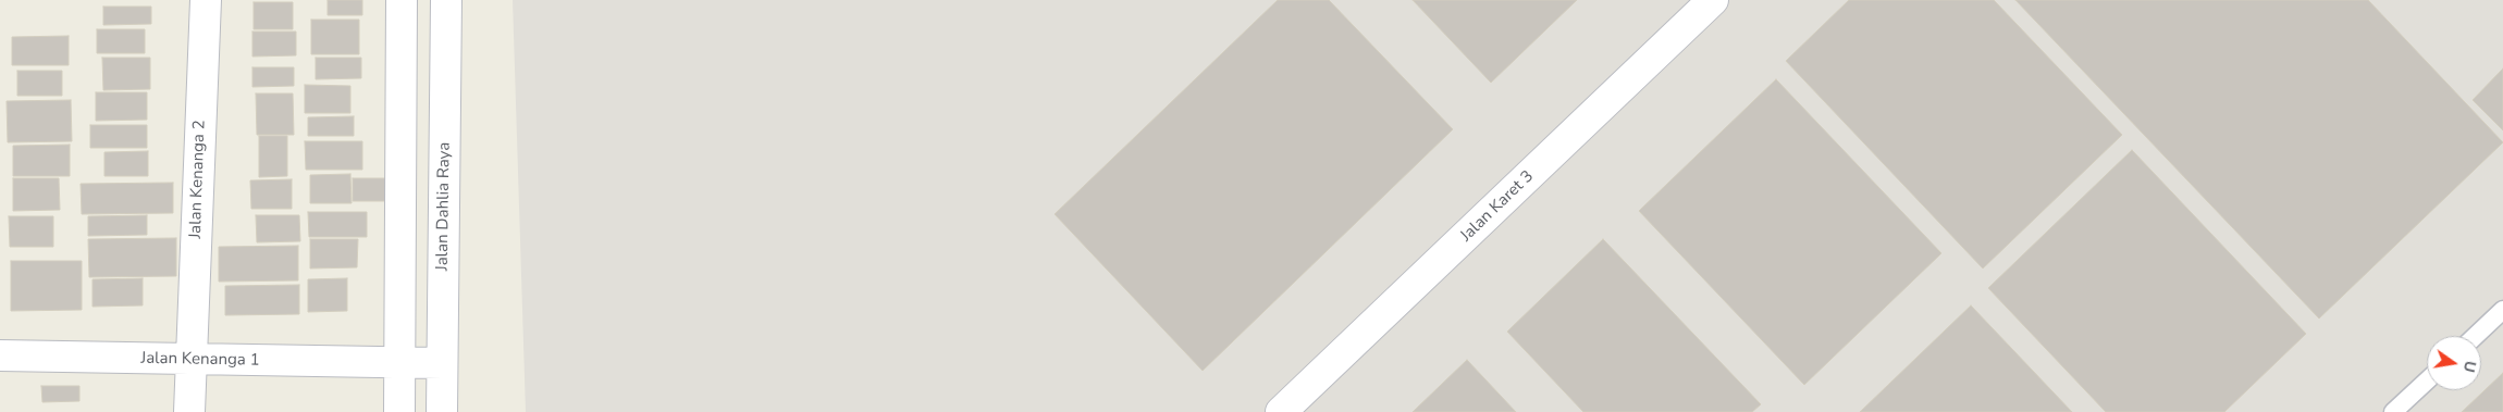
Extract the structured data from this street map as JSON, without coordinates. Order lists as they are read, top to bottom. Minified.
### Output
{"streets":{"street":["Jalan Kenanga 2","Jalan Dahlia Raya","Jalan Karet 3","Jalan Kenanga 1"]},"crossings":[["Jalan Kenanga 2","Jalan Kenanga 1"],["Jalan Dahlia Raya","Jalan Kenanga 1"]],"north":"right"}
